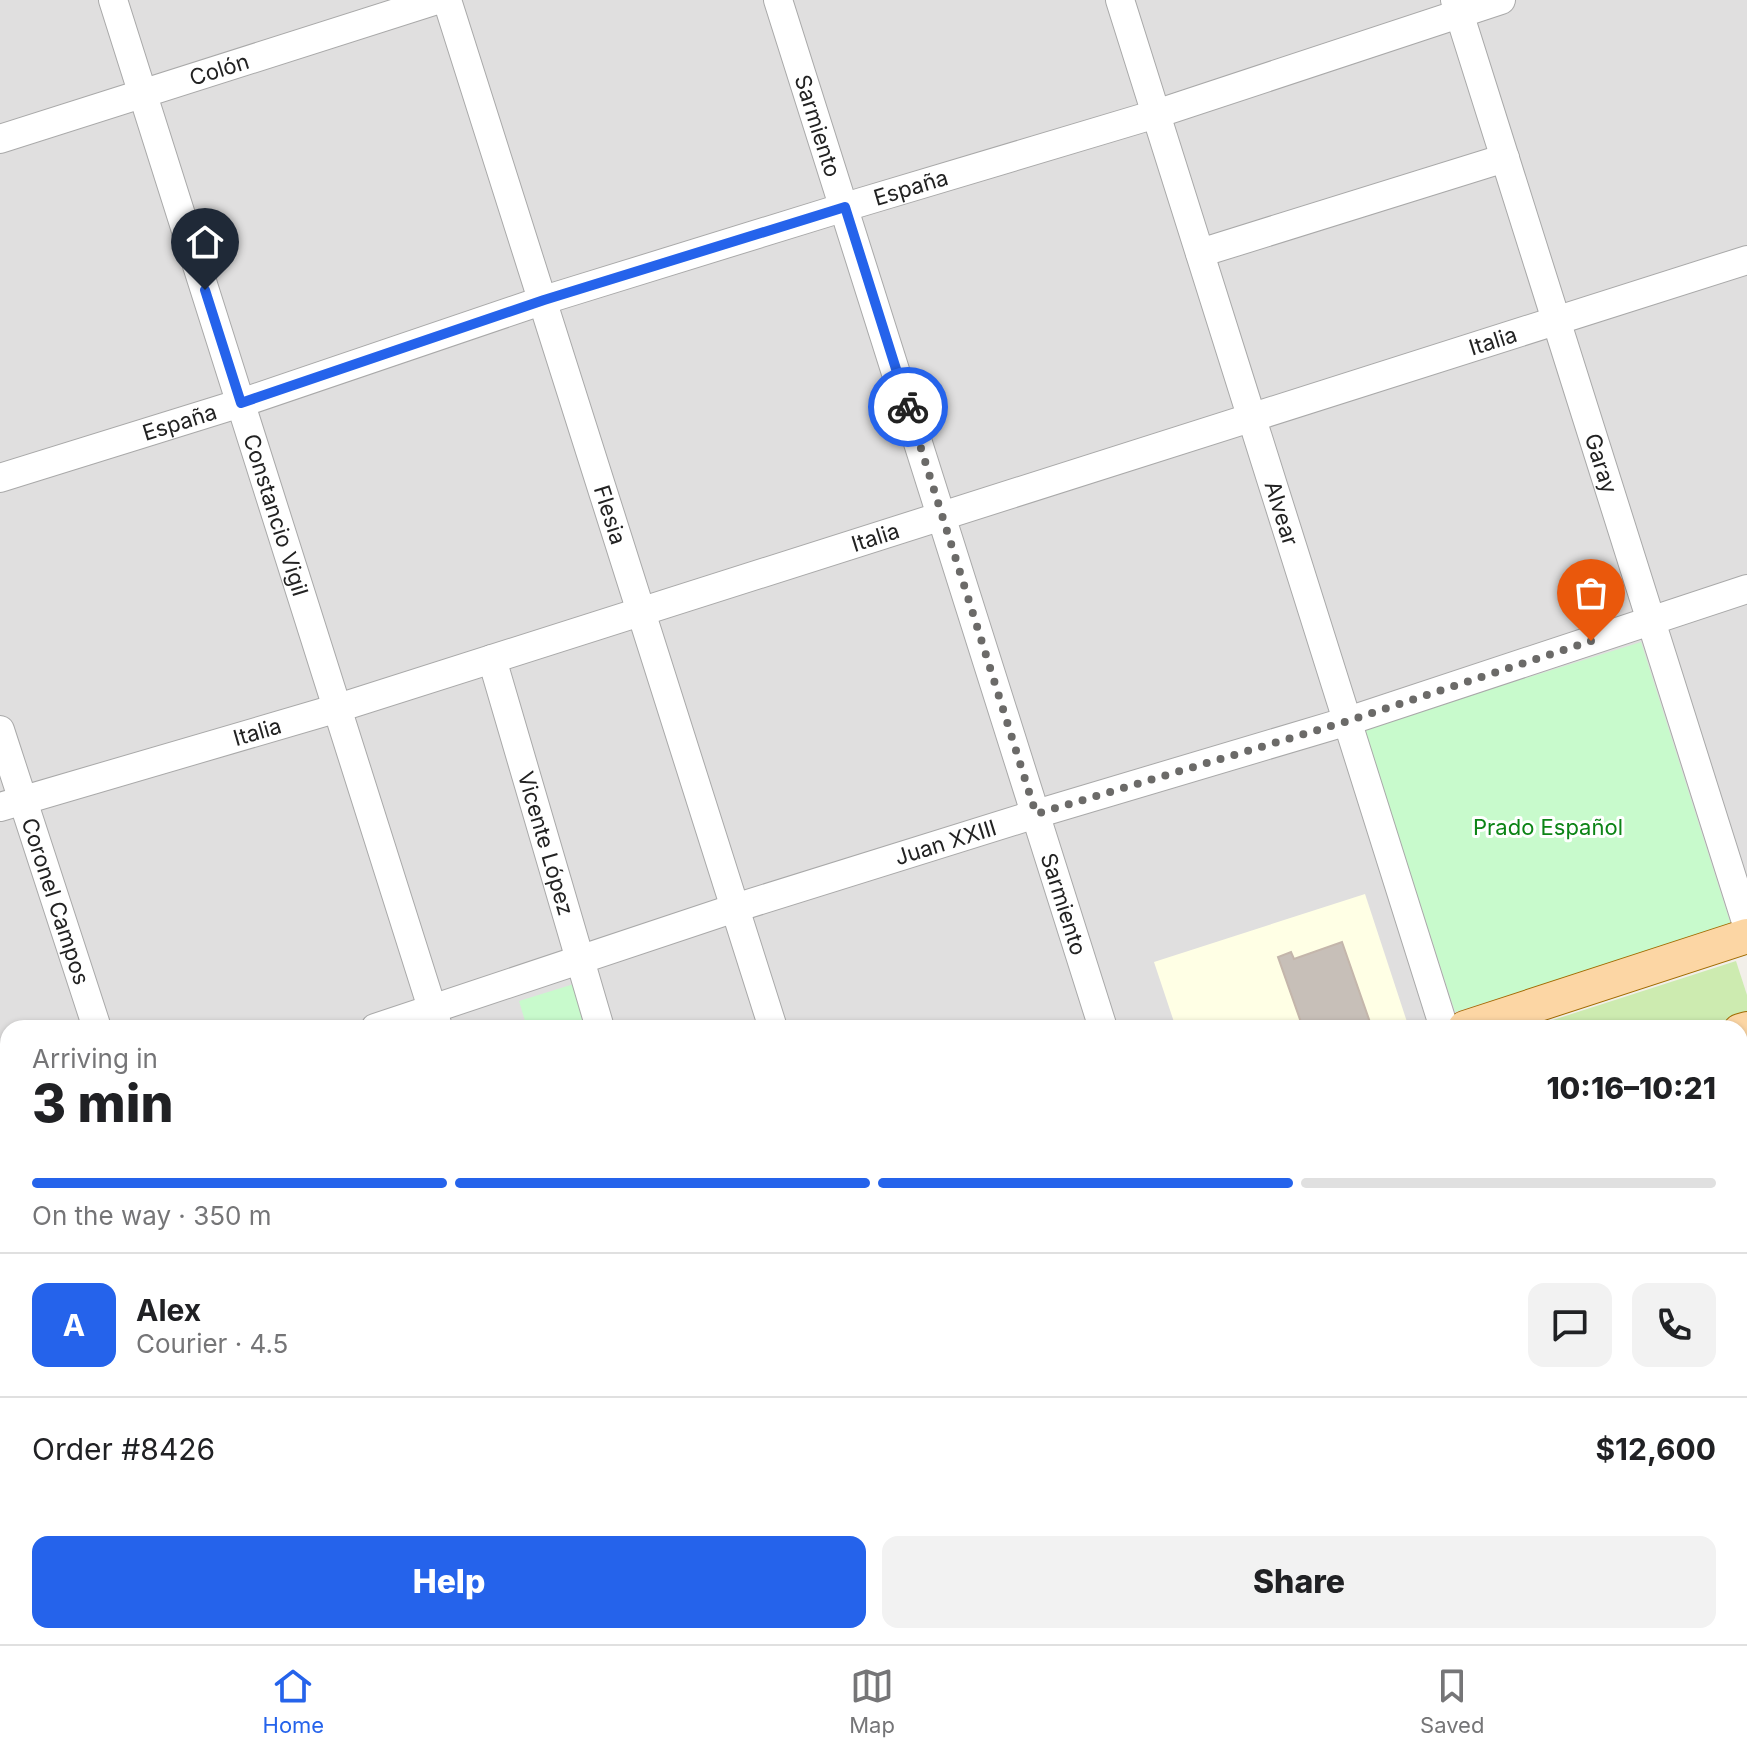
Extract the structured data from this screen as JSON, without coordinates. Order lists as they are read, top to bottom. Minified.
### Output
{"streets":{"street":["Colón","Sarmiento","España","Italia","Garay","Constancio Vigil","Flesia","Alvear","Juan XXIII","Vicente López","Coronel Campos"]},"crossings":[["Colón","Constancio Vigil"],["Sarmiento","España"],["Sarmiento","Italia"],["Sarmiento","Juan XXIII"],["España","Garay"],["España","Constancio Vigil"],["España","Flesia"],["España","Alvear"],["Italia","Garay"],["Italia","Constancio Vigil"],["Italia","Flesia"],["Italia","Alvear"],["Italia","Vicente López"],["Italia","Coronel Campos"],["Garay","Juan XXIII"],["Constancio Vigil","Juan XXIII"],["Flesia","Juan XXIII"],["Alvear","Juan XXIII"],["Juan XXIII","Vicente López"]],"parks":["Prado Español"],"page":{"heading":["3 min","Arriving in","10:16–10:21"],"panel":["Alex","Courier · 4.5","Order #8426","$12,600"],"bar":"On the way · 350 m","round":"A","buttons":["Help","Share"],"tabs":["Home","Map","Saved"]}}
